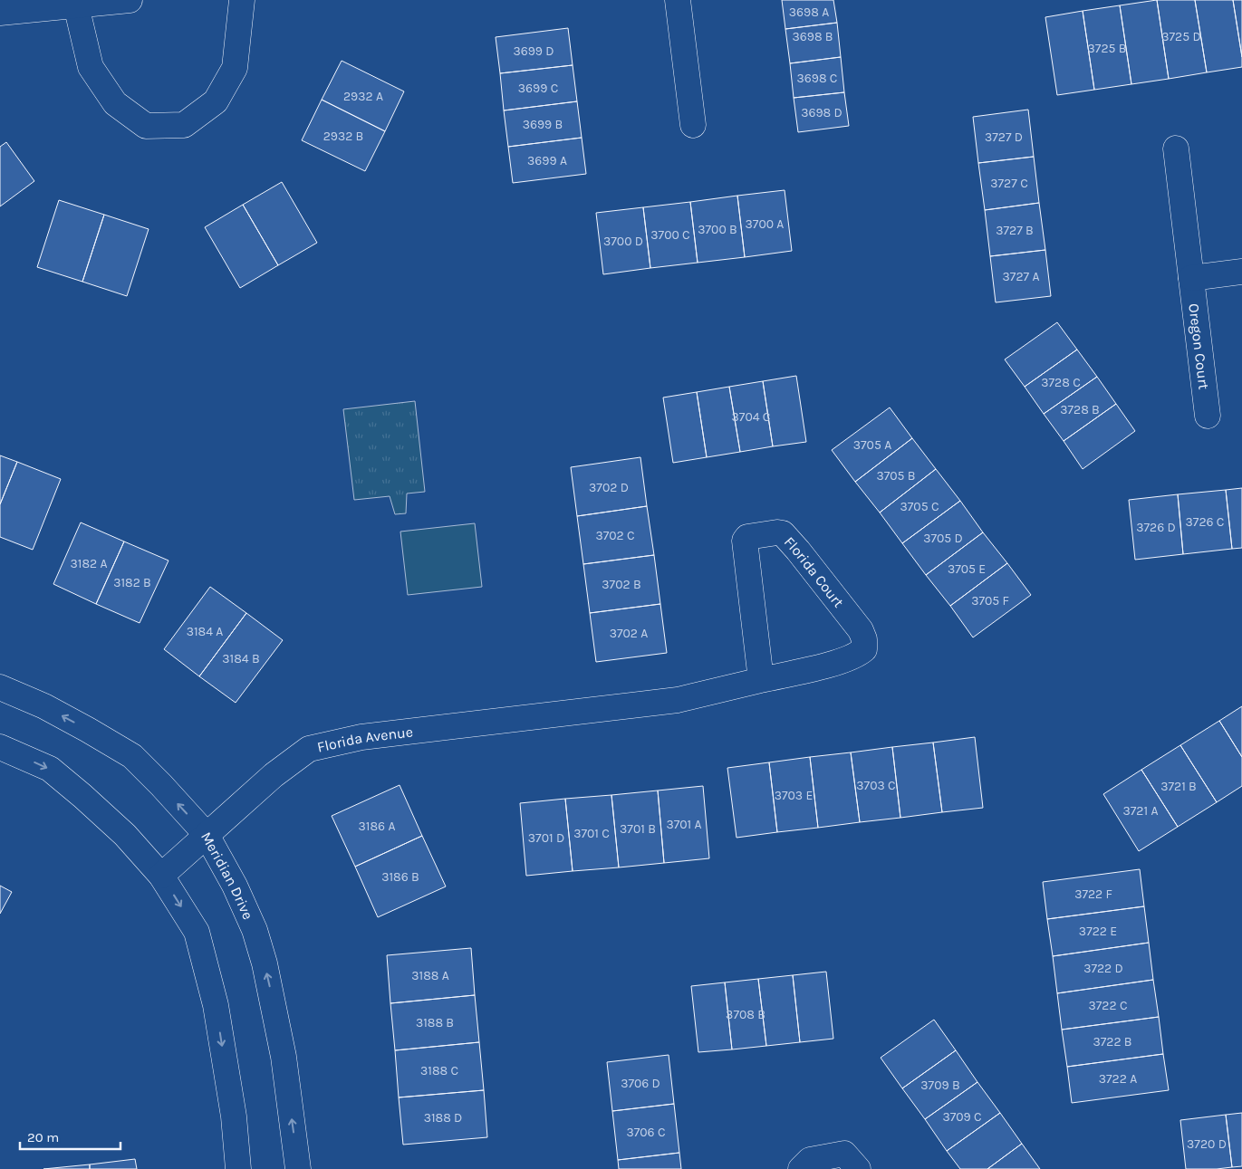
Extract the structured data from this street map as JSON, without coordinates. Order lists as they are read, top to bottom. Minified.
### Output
{"streets":{"street":["Oregon Court","Florida Court","Florida Avenue","Meridian Drive"]},"crossings":[["Florida Court","Florida Avenue"],["Florida Avenue","Meridian Drive"]],"house_numbers":["3698 A","3698 B","3725 D","3725 B","3699 D","3698 C","3699 C","2932 A","3698 D","3699 B","2932 B","3727 D","3699 A","3727 C","3700 A","3700 B","3727 B","3700 C","3700 D","3727 A","3728 C","3728 B","3704 C","3705 A","3705 B","3702 D","3705 C","3726 C","3726 D","3702 C","3705 D","3182 A","3705 E","3182 B","3702 B","3705 F","3184 A","3702 A","3184 B","3703 C","3721 B","3703 E","3721 A","3701 A","3186 A","3701 B","3701 C","3701 D","3186 B","3722 F","3722 E","3722 D","3188 A","3722 C","3708 B","3188 B","3722 B","3188 C","3722 A","3706 D","3709 B","3709 C","3188 D","3706 C","3720 D"],"scale_bar":"20 m"}
